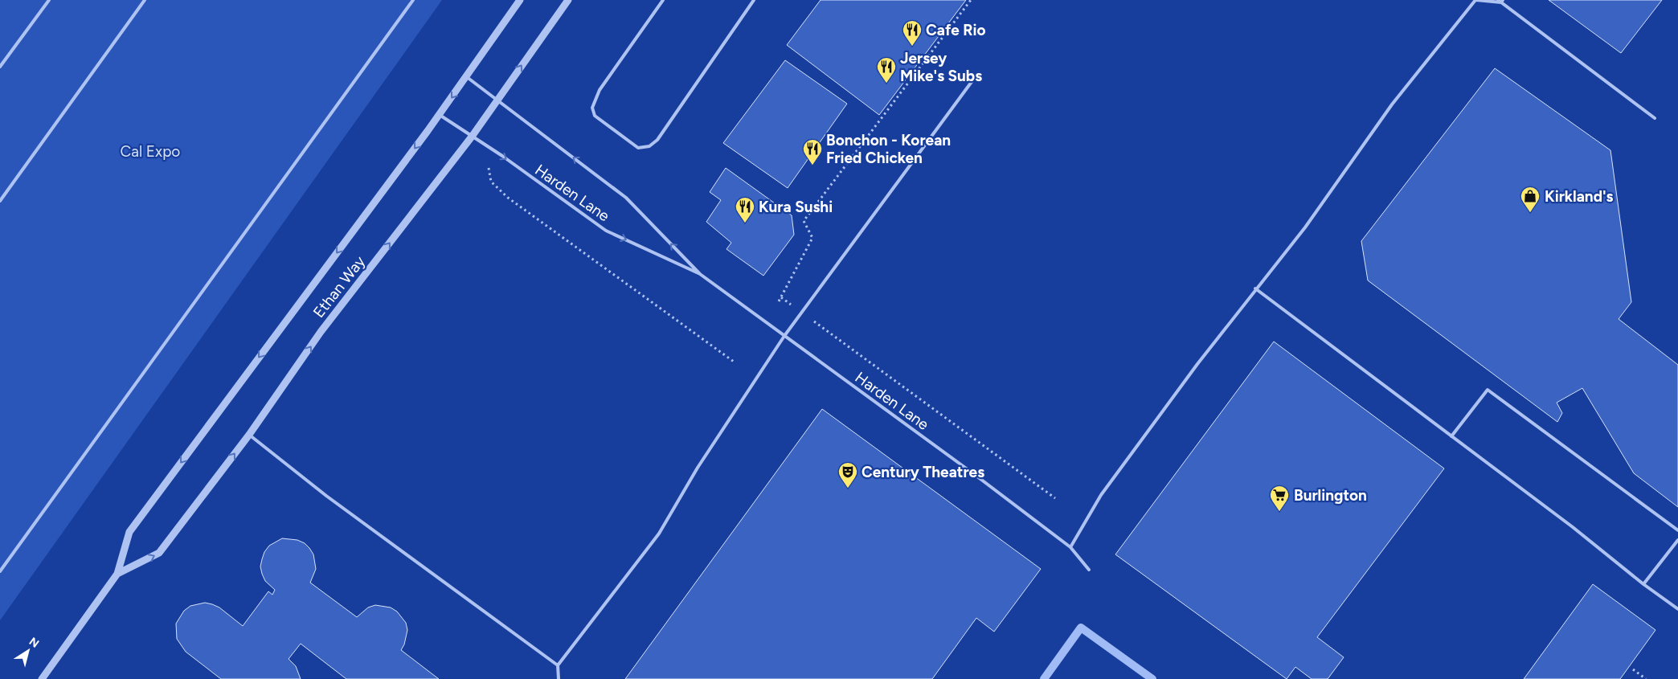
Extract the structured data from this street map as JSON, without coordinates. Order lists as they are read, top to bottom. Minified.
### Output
{"streets":{"street":["Ethan Way"],"lane":["Harden Lane"]},"crossings":[["Harden Lane","Ethan Way"]],"parks":["Cal Expo"],"places":{"restaurant":["Cafe Rio","Jersey Mike's Subs","Bonchon - Korean Fried Chicken","Kura Sushi"],"shop":["Kirkland's"],"theatre":["Century Theatres"],"supermarket":["Burlington"]},"north":"top right"}
